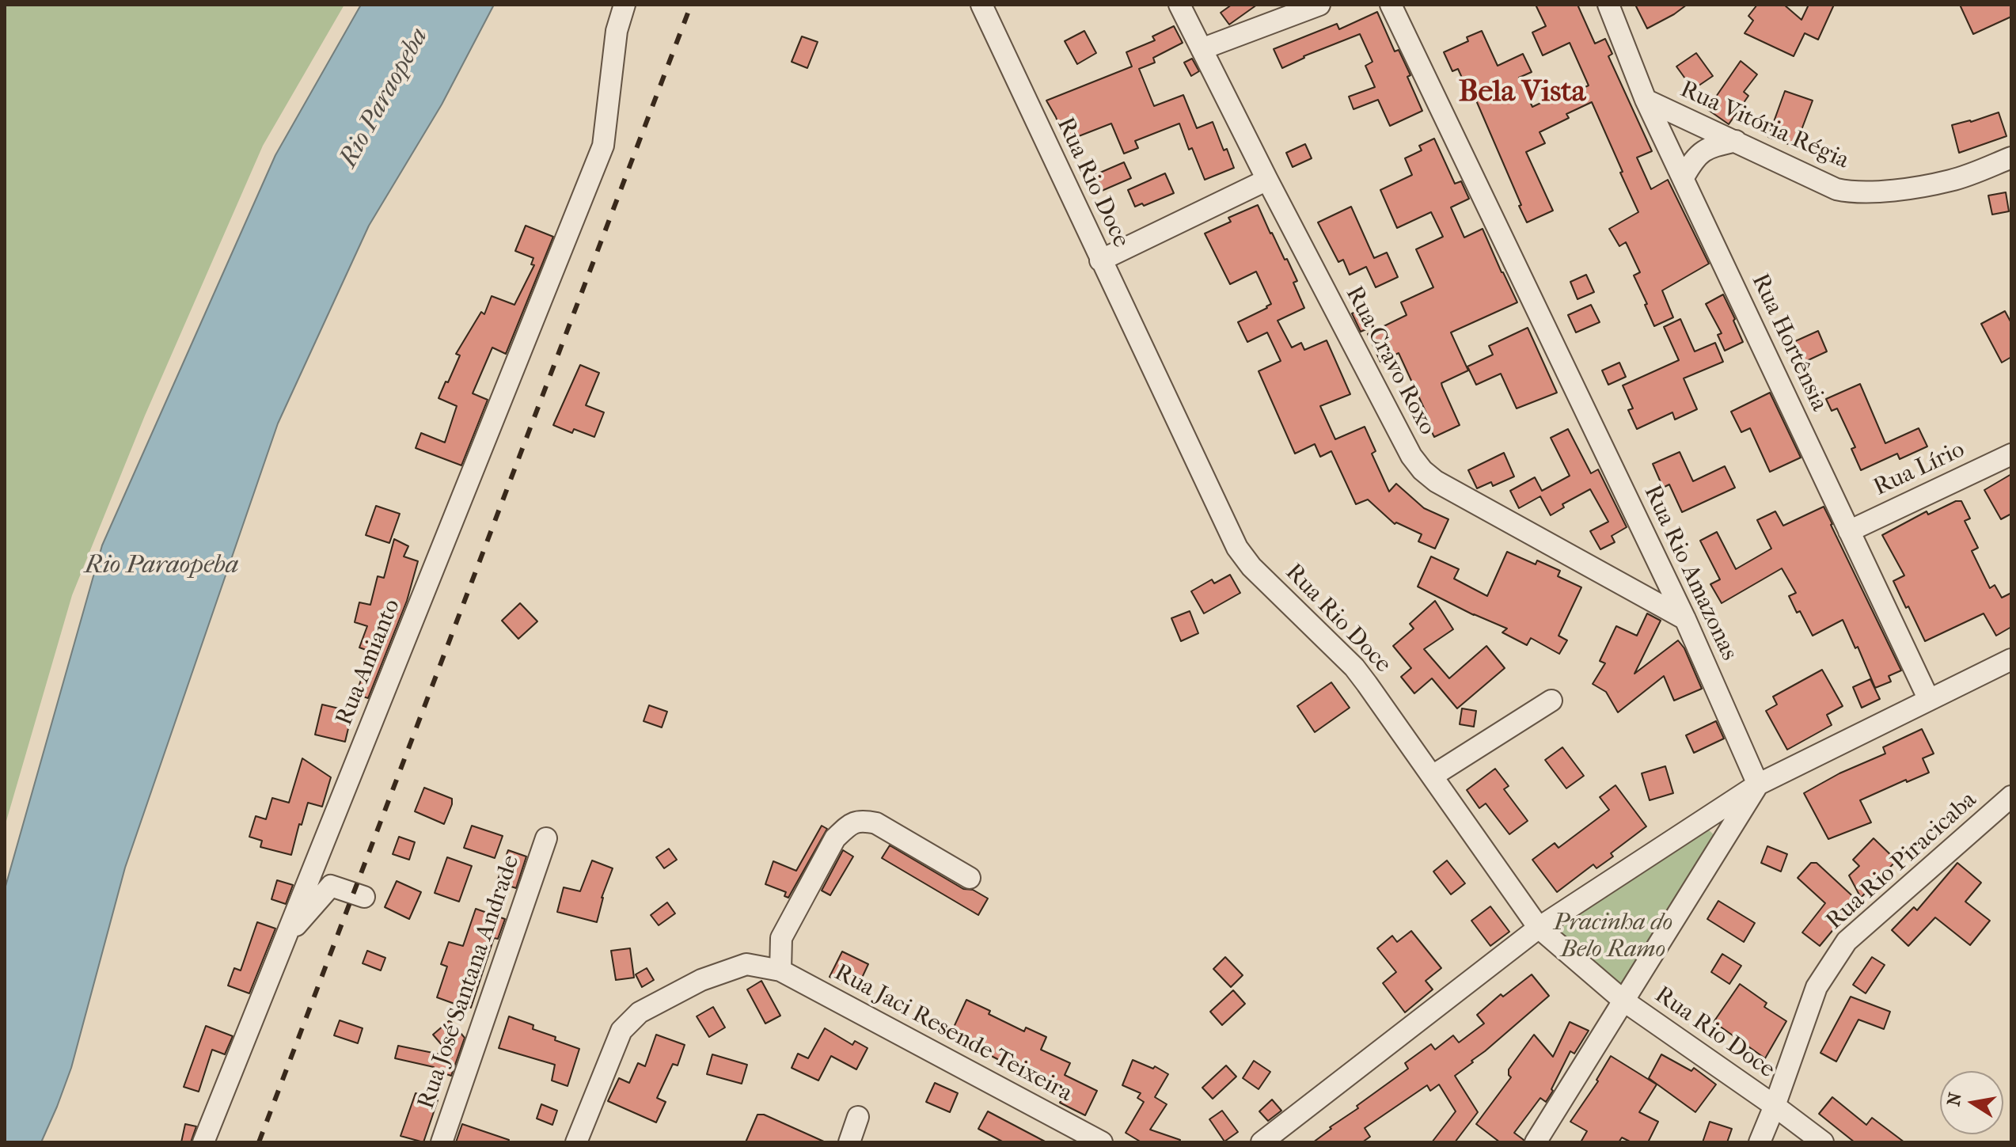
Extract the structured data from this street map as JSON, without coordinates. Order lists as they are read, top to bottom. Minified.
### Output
{"streets":{"street":["Rua Vitória Régia","Rua Rio Doce","Rua Hortênsia","Rua Cravo Roxo","Rua Lírio","Rua Rio Amazonas","Rua Amianto","Rua Rio Piracicaba","Rua José Santana Andrade","Rua Jaci Resende Teixeira"]},"crossings":[["Rua Vitória Régia","Rua Hortênsia"],["Rua Rio Doce","Rua Rio Piracicaba"],["Rua Hortênsia","Rua Lírio"],["Rua Cravo Roxo","Rua Rio Amazonas"]],"districts":["Bela Vista"],"water":["Rio Paraopeba"],"parks":["Pracinha do Belo Ramo"],"north":"left"}
